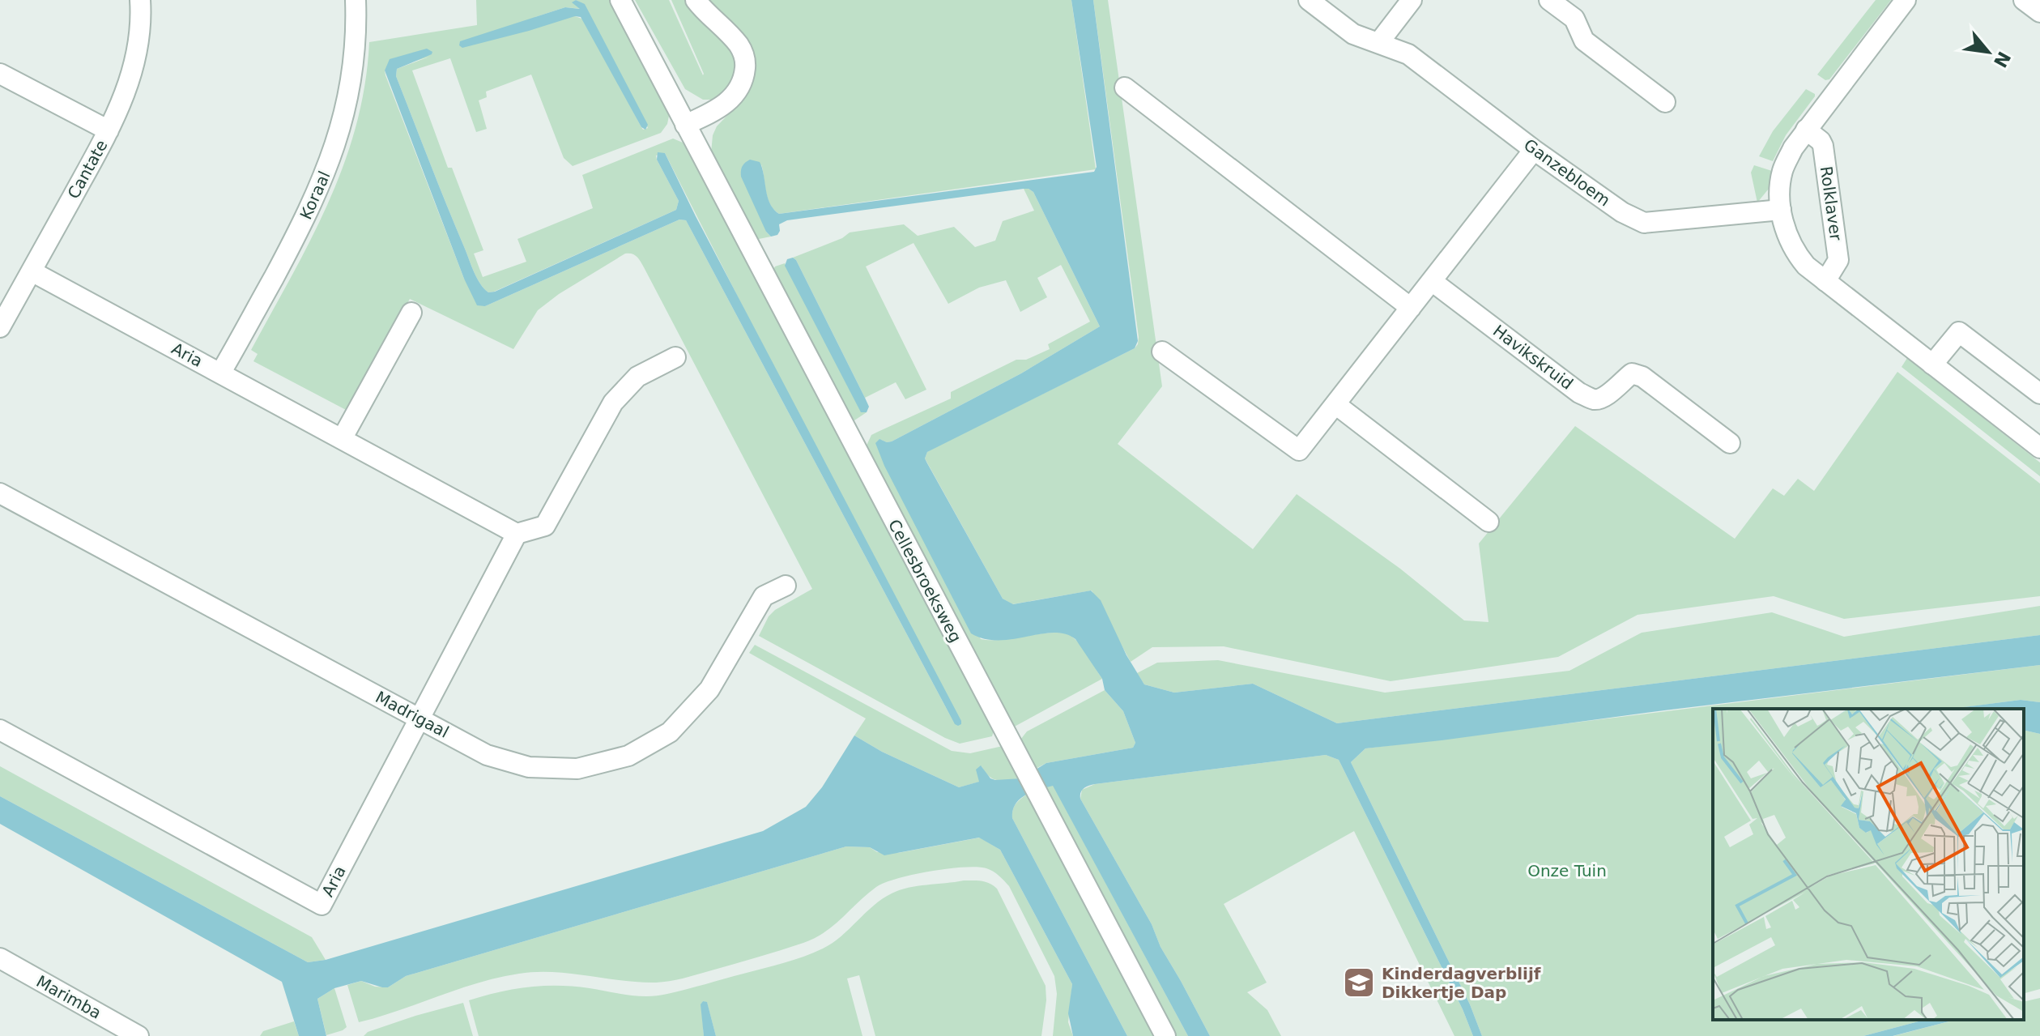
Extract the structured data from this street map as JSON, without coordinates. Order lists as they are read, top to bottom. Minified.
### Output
{"streets":{"street":["Cantate","Ganzebloem","Koraal","Rolklaver","Aria","Havikskruid","Cellesbroeksweg","Madrigaal","Marimba"]},"crossings":[["Cantate","Aria"],["Koraal","Aria"],["Aria","Madrigaal"]],"parks":["Onze Tuin"],"places":{"school or university":["Kinderdagverblijf Dikkertje Dap"]},"north":"bottom right"}
